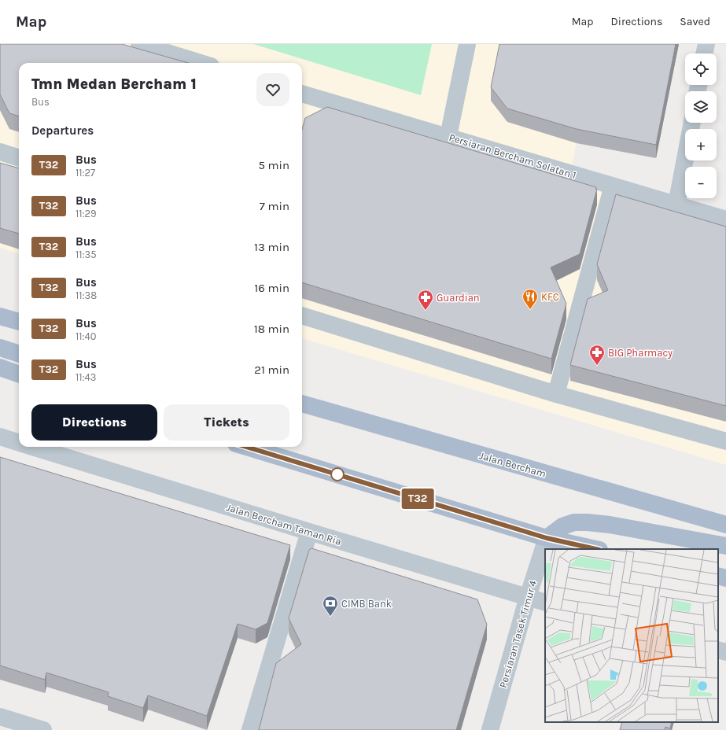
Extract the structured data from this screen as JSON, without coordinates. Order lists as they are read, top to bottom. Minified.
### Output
{"streets":{"main road":["Jalan Bercham"],"street":["Persiaran Bercham Selatan 1","Jalan Bercham Taman Ria","Persiaran Tasek Timur 4"]},"crossings":[["Jalan Bercham Taman Ria","Persiaran Tasek Timur 4"]],"places":{"restaurant":["KFC"],"pharmacy":["Guardian","BIG Pharmacy"],"bank":["CIMB Bank"]},"lines":["bus line T32"],"page":{"header":"Map","nav":["Map","Directions","Saved"],"on_map":"T32","map_buttons":["+","−"],"heading":[["Tmn Medan Bercham 1","Bus"],"Departures"],"list":[{"mark":"T32","name":"Bus","note":"11:27","value":"5 min"},{"mark":"T32","name":"Bus","note":"11:29","value":"7 min"},{"mark":"T32","name":"Bus","note":"11:35","value":"13 min"},{"mark":"T32","name":"Bus","note":"11:38","value":"16 min"},{"mark":"T32","name":"Bus","note":"11:40","value":"18 min"},{"mark":"T32","name":"Bus","note":"11:43","value":"21 min"}],"buttons":["Directions","Tickets"]}}
